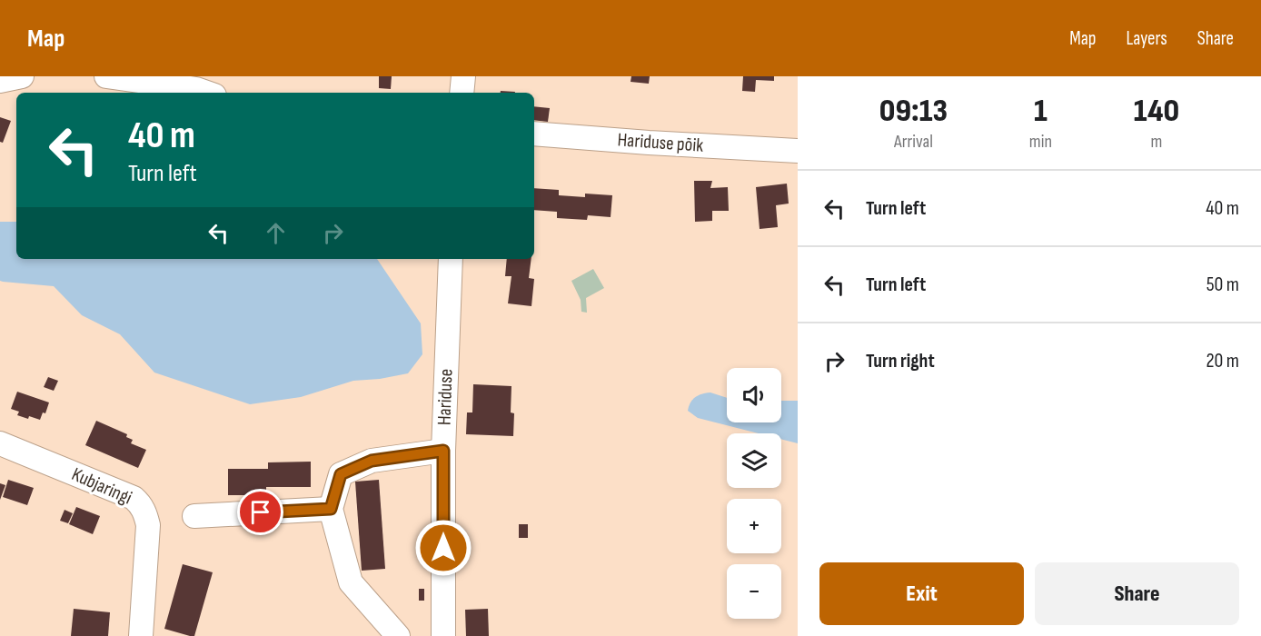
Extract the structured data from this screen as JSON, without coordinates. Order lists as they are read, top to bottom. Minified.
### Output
{"streets":{"street":["Hariduse põik","Hariduse","Kubjaringi"]},"page":{"header":"Map","nav":["Map","Layers","Share"],"eta":["09:13","Arrival","1","min","140","m"],"turn":["40 m","Turn left"],"list":[{"name":"Turn left","value":"40 m"},{"name":"Turn left","value":"50 m"},{"name":"Turn right","value":"20 m"}],"map_buttons":["+","−"],"buttons":["Exit","Share"]}}
